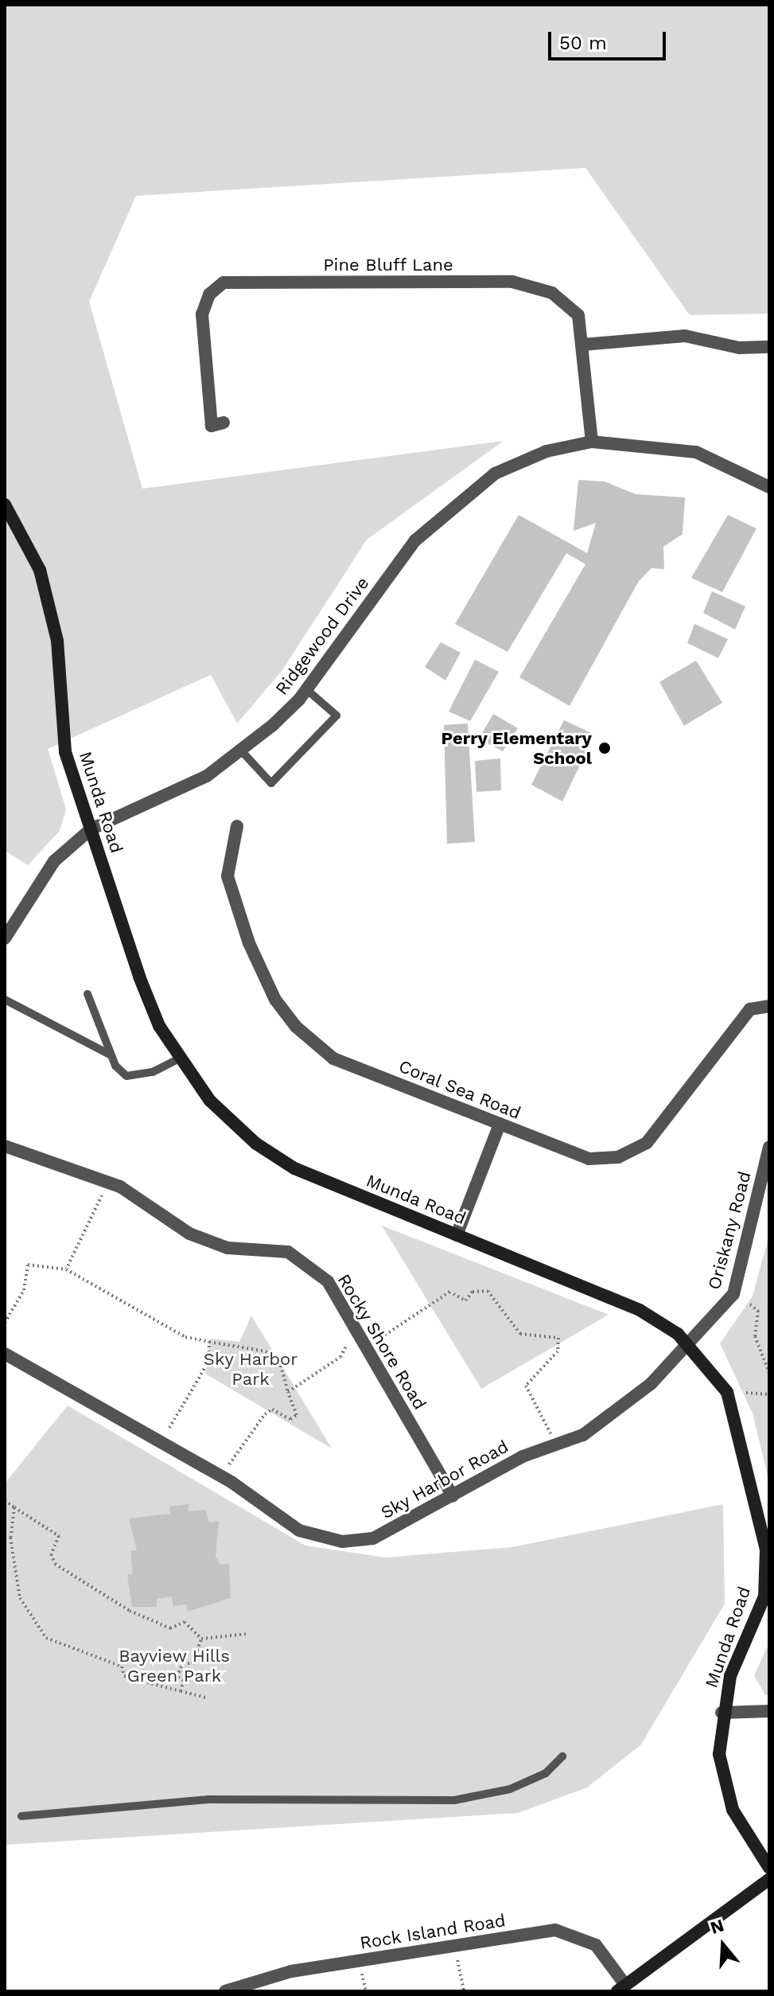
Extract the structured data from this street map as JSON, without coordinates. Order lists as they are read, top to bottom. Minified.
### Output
{"streets":{"street":["Pine Bluff Lane","Ridgewood Drive","Munda Road","Coral Sea Road","Oriskany Road","Rocky Shore Road","Sky Harbor Road","Rock Island Road"]},"crossings":[["Pine Bluff Lane","Ridgewood Drive"],["Ridgewood Drive","Munda Road"],["Munda Road","Oriskany Road"],["Munda Road","Sky Harbor Road"],["Oriskany Road","Sky Harbor Road"],["Rocky Shore Road","Sky Harbor Road"]],"parks":["Sky Harbor Park","Bayview Hills Green Park"],"places":["Perry Elementary School"],"scale_bar":"50 m","north":"top"}
